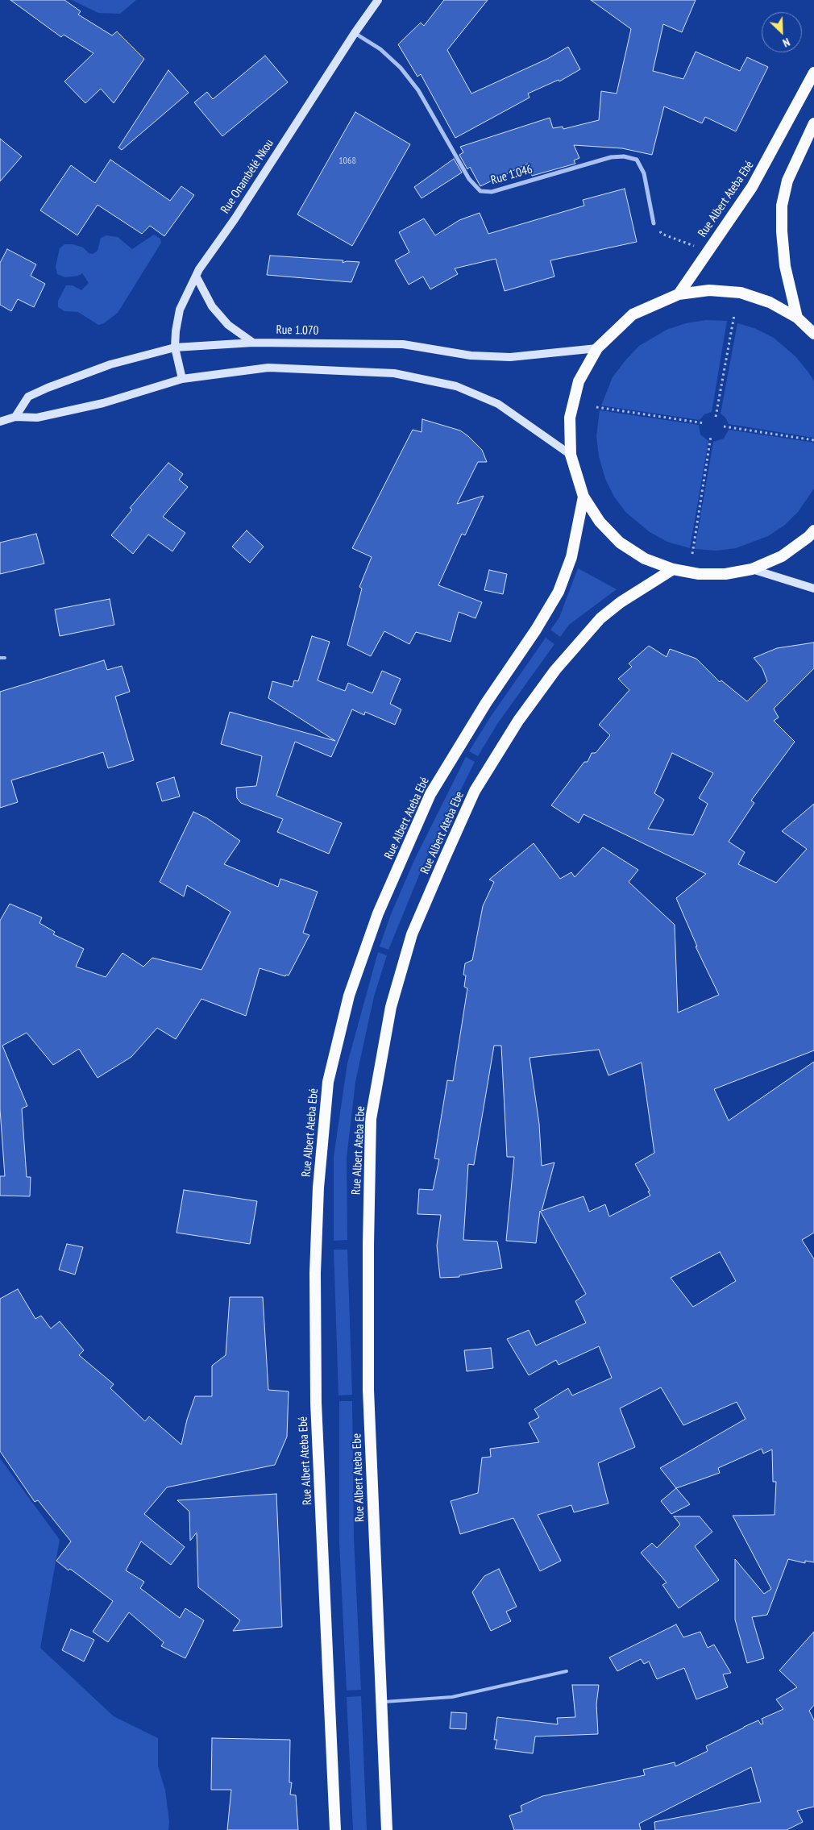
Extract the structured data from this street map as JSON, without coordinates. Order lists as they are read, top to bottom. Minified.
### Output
{"streets":{"highway":["Rue Albert Ateba Ebé","Rue Albert Ateba Ebe"],"main road":["Rue Onambélé Nkou","Rue 1.070"],"street":["Rue 1.046"]},"crossings":[["Rue 1.046","Rue Onambélé Nkou"],["Rue Onambélé Nkou","Rue 1.070"]],"house_numbers":["1068"],"north":"bottom right"}
